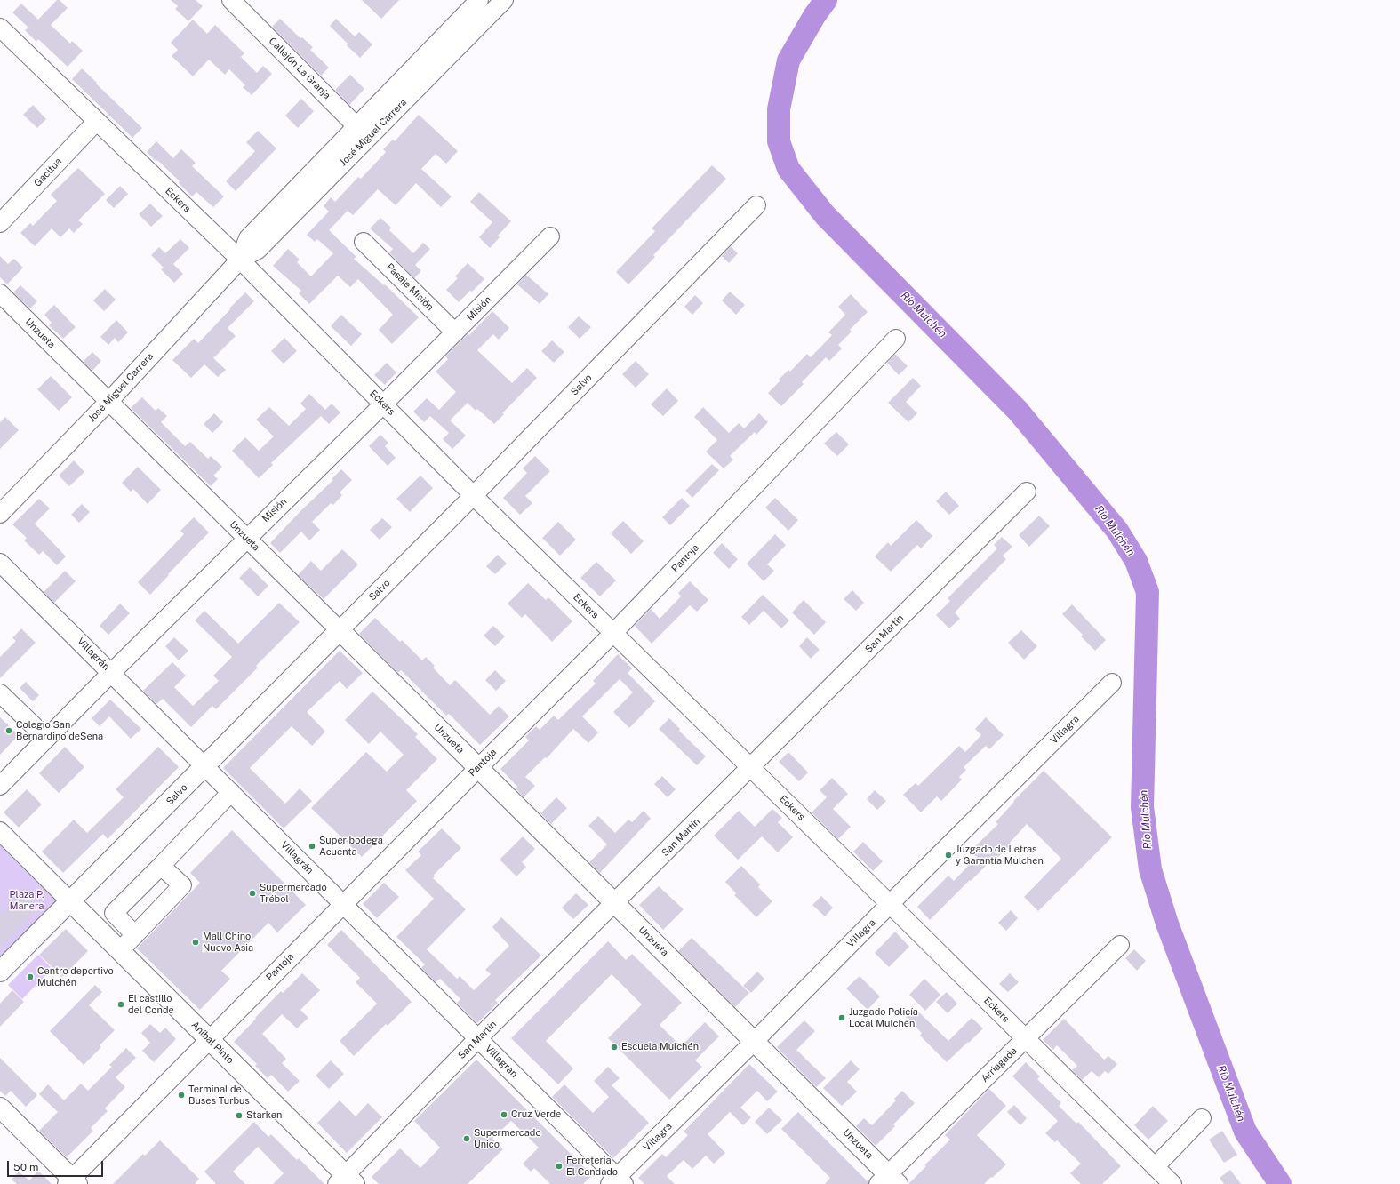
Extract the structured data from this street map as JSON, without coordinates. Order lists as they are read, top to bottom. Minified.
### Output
{"streets":{"main road":["Unzueta","Salvo","Aníbal Pinto"],"street":["Callejón La Granja","José Miguel Carrera","Gacitua","Eckers","Pasaje Misión","Misión","Pantoja","San Martín","Villagrán","Villagra","Arriagada"]},"crossings":[["Callejón La Granja","José Miguel Carrera"],["José Miguel Carrera","Eckers"],["José Miguel Carrera","Unzueta"],["Gacitua","Eckers"],["Eckers","Misión"],["Eckers","Salvo"],["Eckers","Pantoja"],["Eckers","San Martín"],["Eckers","Villagra"],["Eckers","Arriagada"],["Pasaje Misión","Misión"],["Misión","Unzueta"],["Misión","Villagrán"],["Unzueta","Salvo"],["Unzueta","Pantoja"],["Unzueta","San Martín"],["Unzueta","Villagra"],["Unzueta","Arriagada"],["Salvo","Villagrán"],["Salvo","Aníbal Pinto"],["Pantoja","Villagrán"],["Pantoja","Aníbal Pinto"],["San Martín","Villagrán"],["San Martín","Aníbal Pinto"],["Villagrán","Villagra"]],"water":["Río Mulchén"],"parks":["Plaza P. Manera"],"places":["Colegio San Bernardino deSena","Super bodega Acuenta","Juzgado de Letras y Garantía Mulchen","Supermercado Trébol","Mall Chino Nuevo Asia","Centro deportivo Mulchén","El castillo del Conde","Juzgado Policía Local Mulchén","Escuela Mulchén","Terminal de Buses Turbus","Cruz Verde","Starken","Supermercado Unico","Ferreteria El Candado"],"scale_bar":"50 m"}
